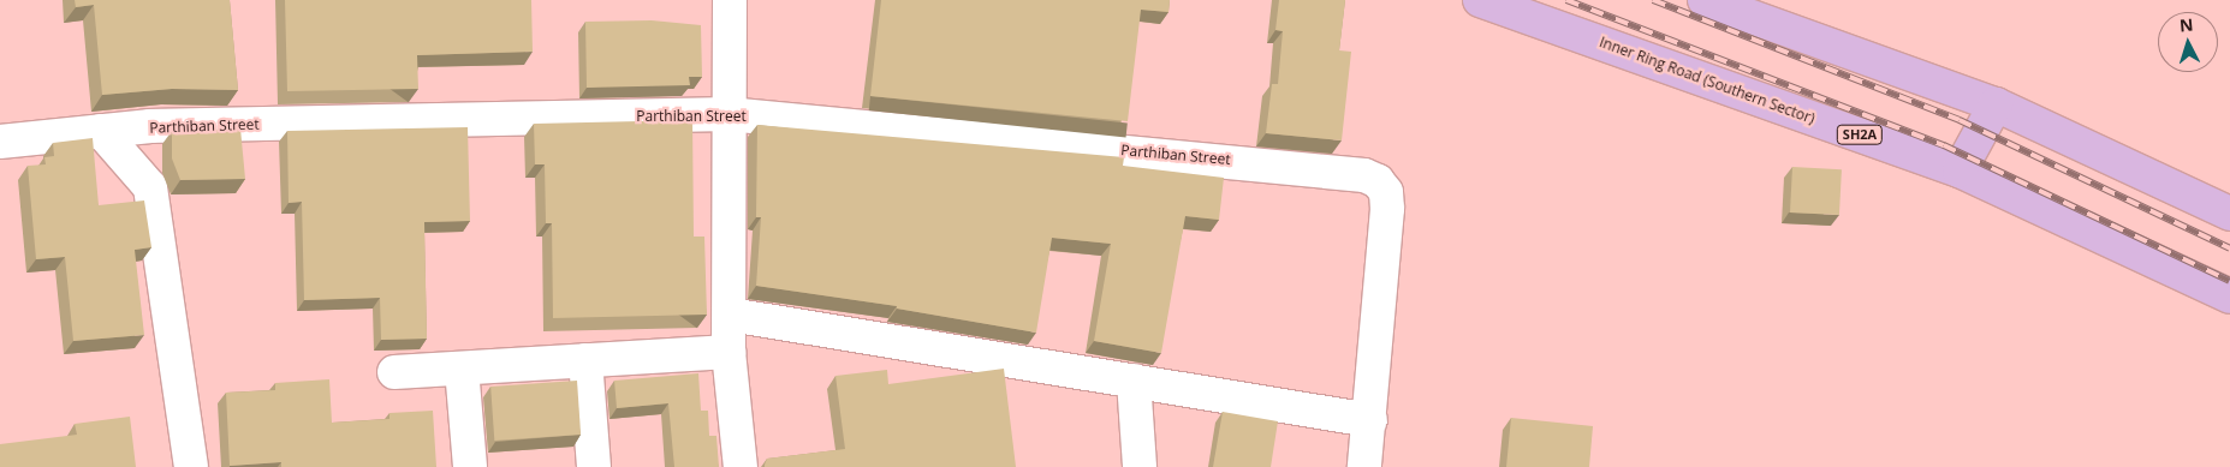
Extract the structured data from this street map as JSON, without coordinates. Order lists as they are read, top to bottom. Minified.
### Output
{"streets":{"main road":["Inner Ring Road (Southern Sector)","SH2A"],"street":["Parthiban Street"]},"north":"top"}
